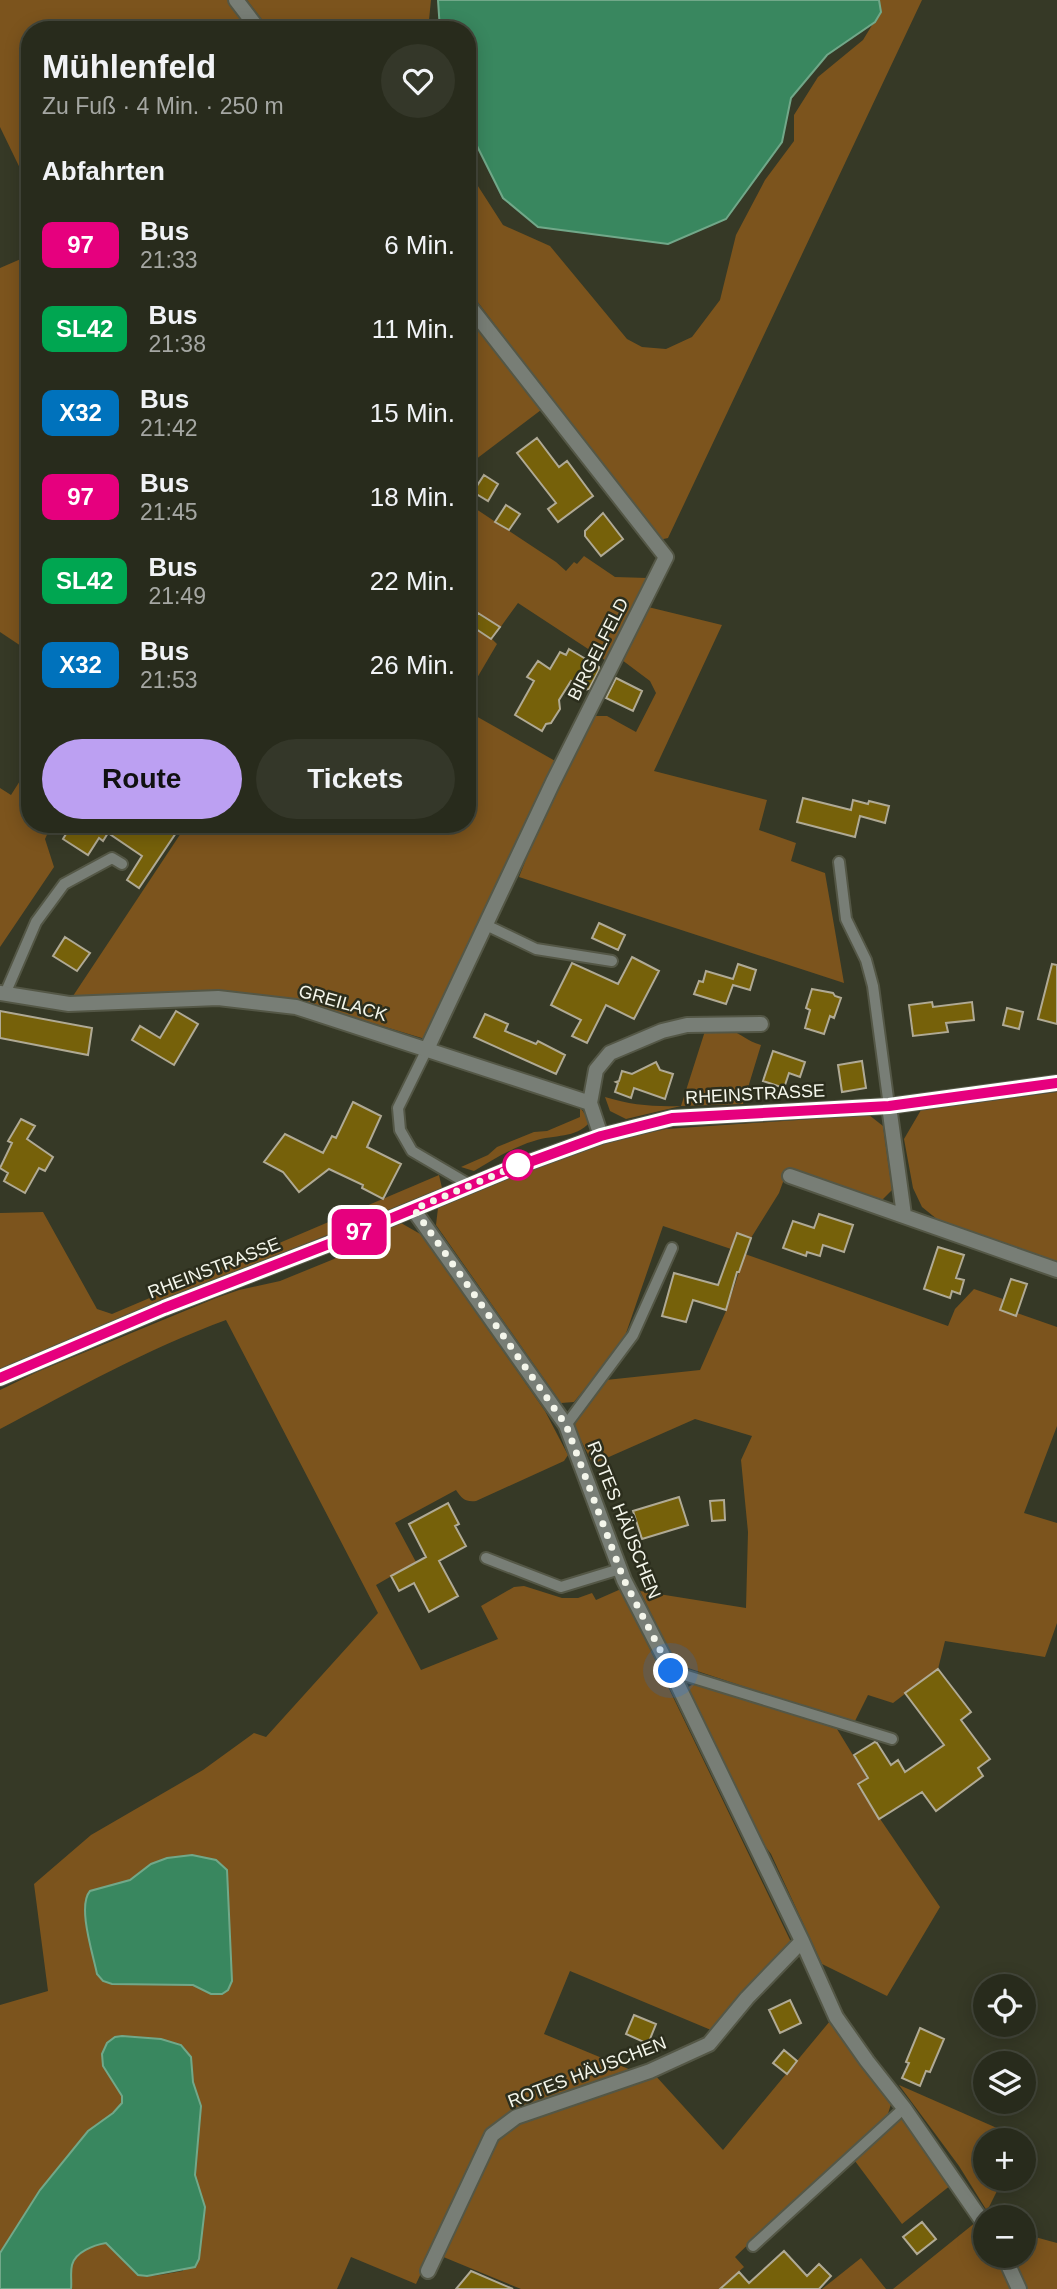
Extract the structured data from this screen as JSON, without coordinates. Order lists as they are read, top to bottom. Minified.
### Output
{"streets":{"main road":["RHEINSTRASSE"],"street":["BIRGELFELD","GREILACK","ROTES HÄUSCHEN"]},"crossings":[["BIRGELFELD","GREILACK"],["RHEINSTRASSE","ROTES HÄUSCHEN"]],"lines":["bus line 97"],"page":{"on_map":"97","heading":[["Mühlenfeld","Zu Fuß · 4 Min. · 250 m"],"Abfahrten"],"list":[{"mark":"97","name":"Bus","note":"21:33","value":"6 Min."},{"mark":"SL42","name":"Bus","note":"21:38","value":"11 Min."},{"mark":"X32","name":"Bus","note":"21:42","value":"15 Min."},{"mark":"97","name":"Bus","note":"21:45","value":"18 Min."},{"mark":"SL42","name":"Bus","note":"21:49","value":"22 Min."},{"mark":"X32","name":"Bus","note":"21:53","value":"26 Min."}],"buttons":["Route","Tickets"],"map_buttons":["+","−"]}}
